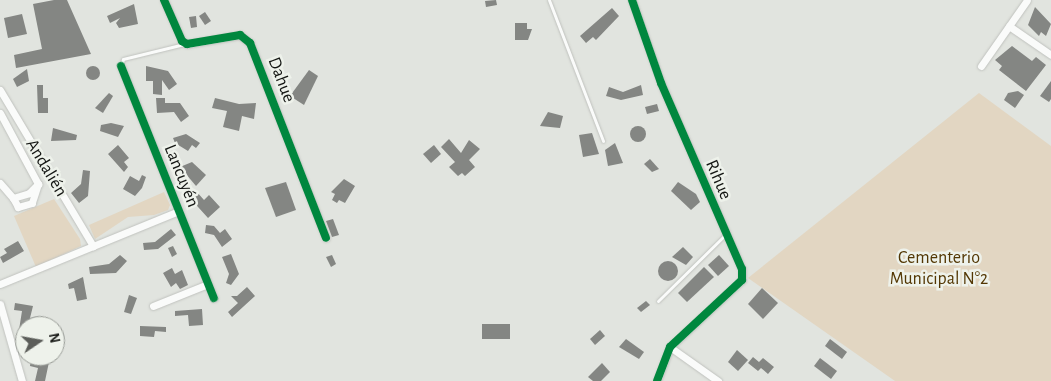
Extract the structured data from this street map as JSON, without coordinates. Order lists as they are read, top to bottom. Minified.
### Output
{"streets":{"street":["Dahue","Andalién","Lancuyén","Rihue"]},"crossings":[["Andalién","Lancuyén"]],"parks":["Cementerio Municipal N°2"],"north":"right"}
